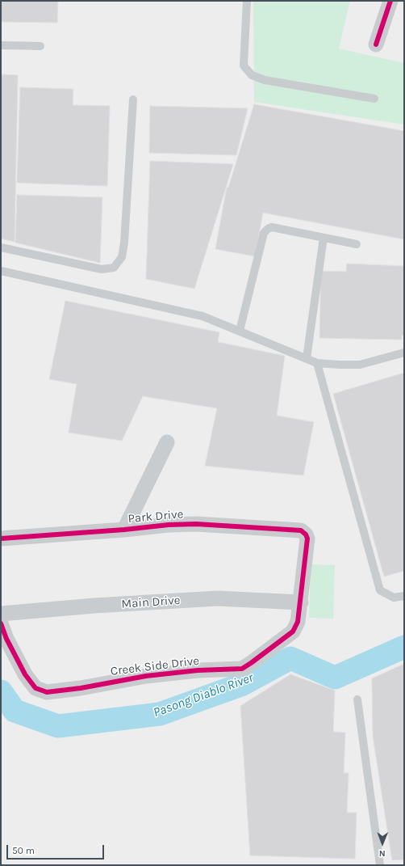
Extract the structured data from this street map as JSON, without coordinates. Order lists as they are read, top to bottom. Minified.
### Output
{"streets":{"street":["Park Drive","Main Drive","Creek Side Drive"]},"crossings":[["Park Drive","Creek Side Drive"],["Main Drive","Creek Side Drive"]],"water":["Pasong Diablo River"],"scale_bar":"50 m","north":"bottom"}
